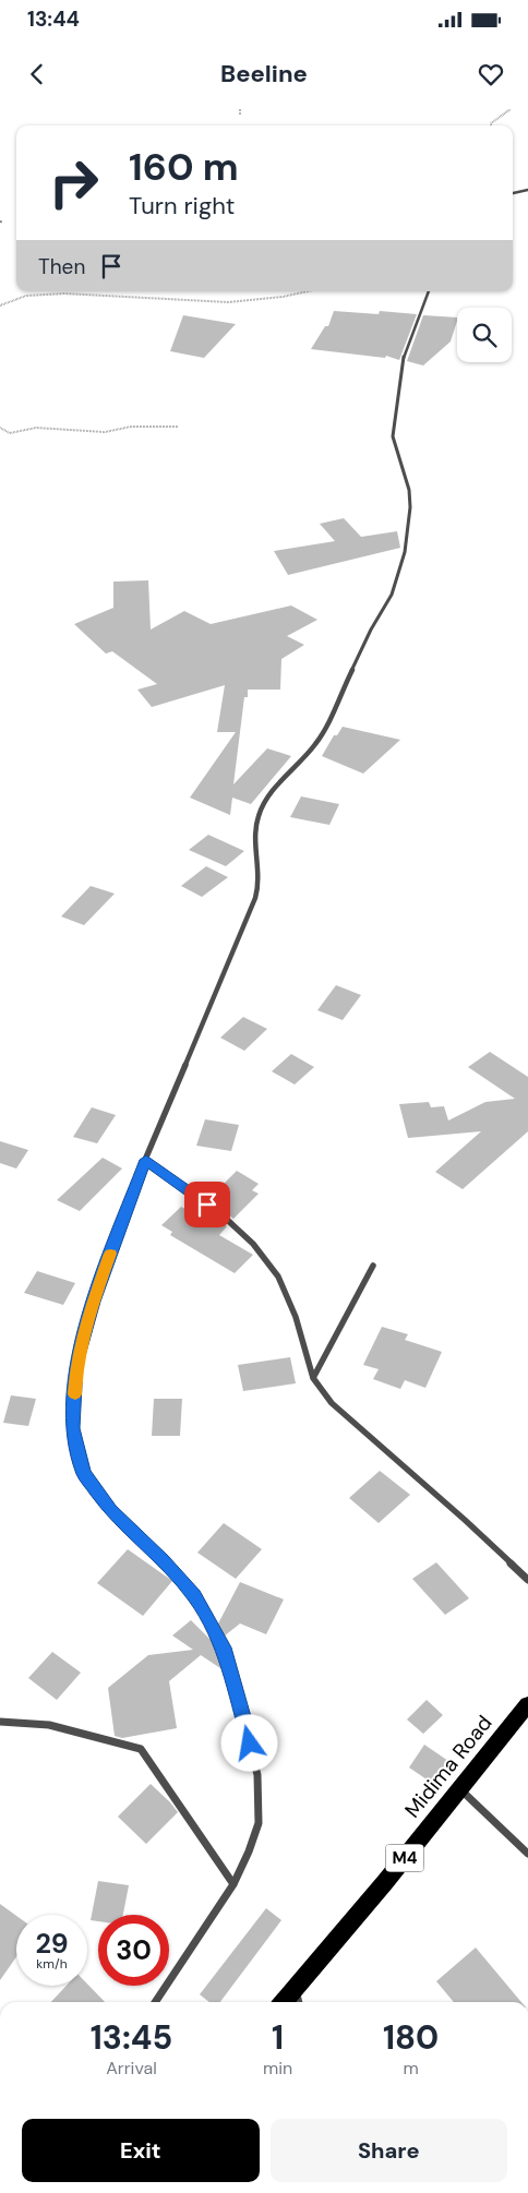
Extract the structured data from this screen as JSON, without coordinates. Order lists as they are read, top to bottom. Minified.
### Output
{"streets":{"main road":["Midima Road","M4"]},"page":{"status":"13:44","header":"Beeline","turn":["160 m","Turn right"],"then":"Then","speed":"29 km/h","limit":"30","eta":["13:45","Arrival","1","min","180","m"],"buttons":["Exit","Share"]}}
